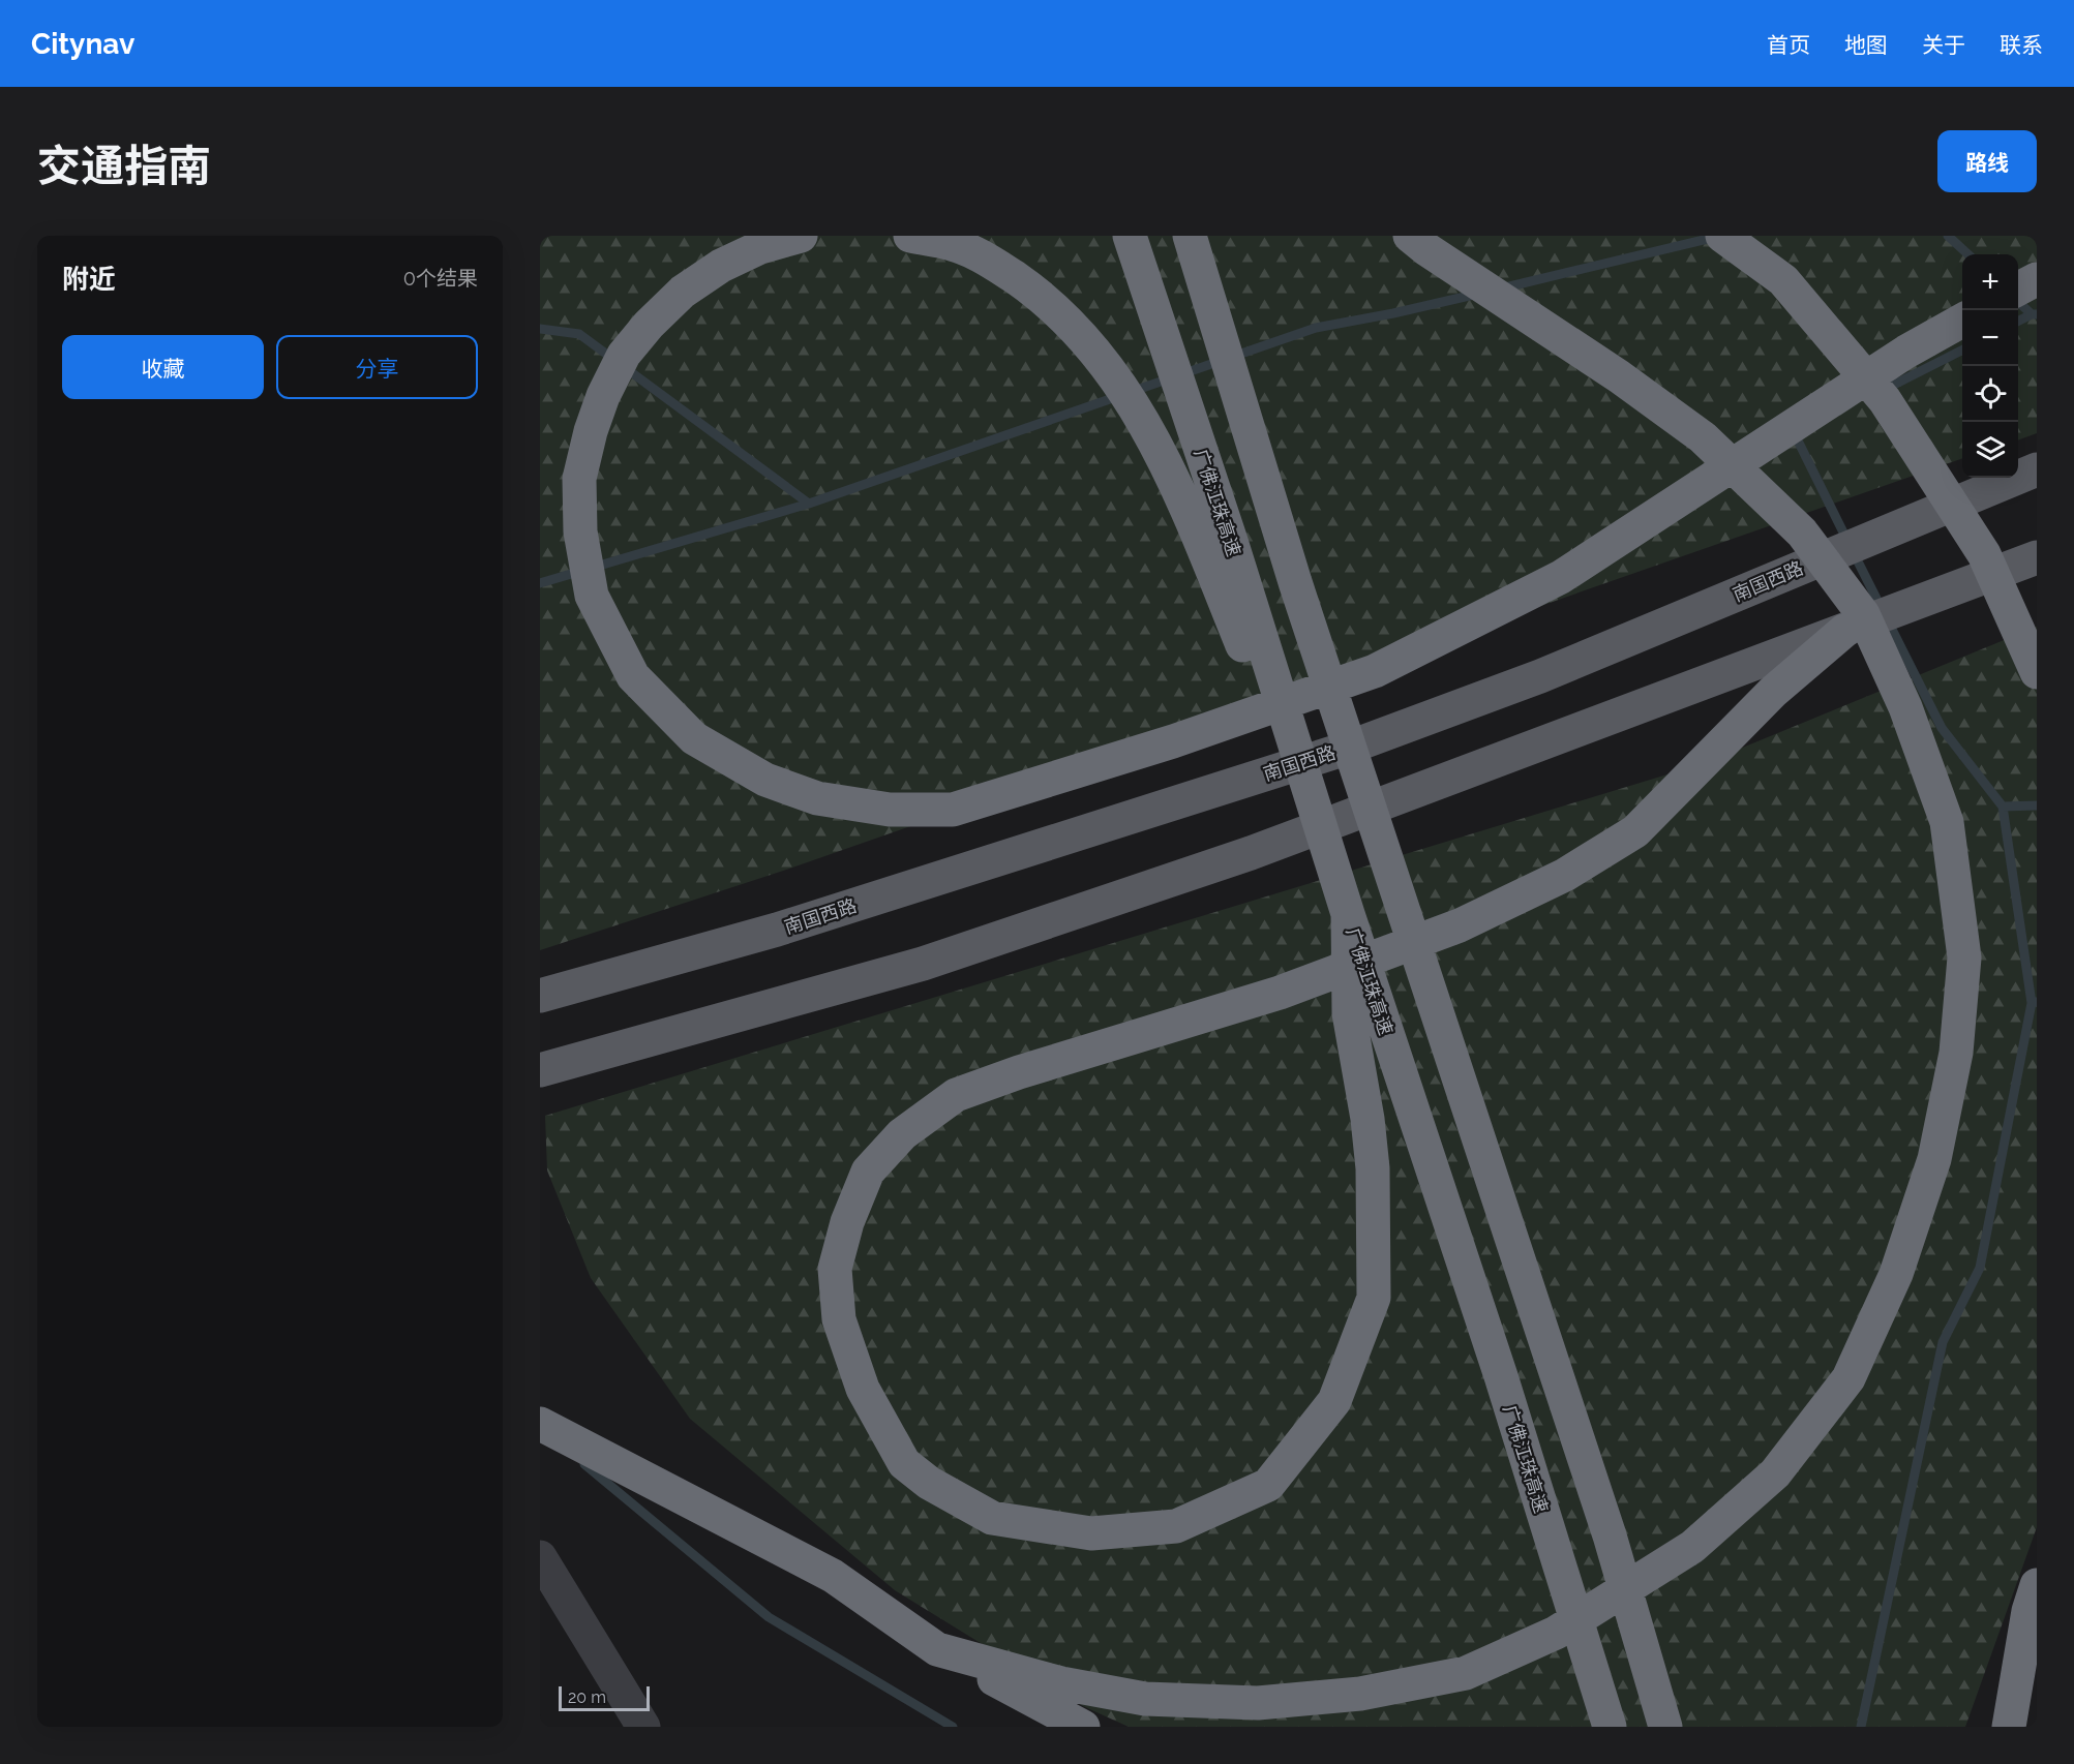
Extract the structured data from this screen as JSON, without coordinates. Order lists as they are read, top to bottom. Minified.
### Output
{"streets":{"highway":["广佛江珠高速"],"main road":["南国西路"]},"scale_bar":"20 m","page":{"header":"Citynav","nav":["首页","地图","关于","联系"],"title":"交通指南","buttons":["路线",["收藏","分享"]],"heading":["附近","0个结果"],"map_buttons":["+","−"],"scale":"20 m"}}
